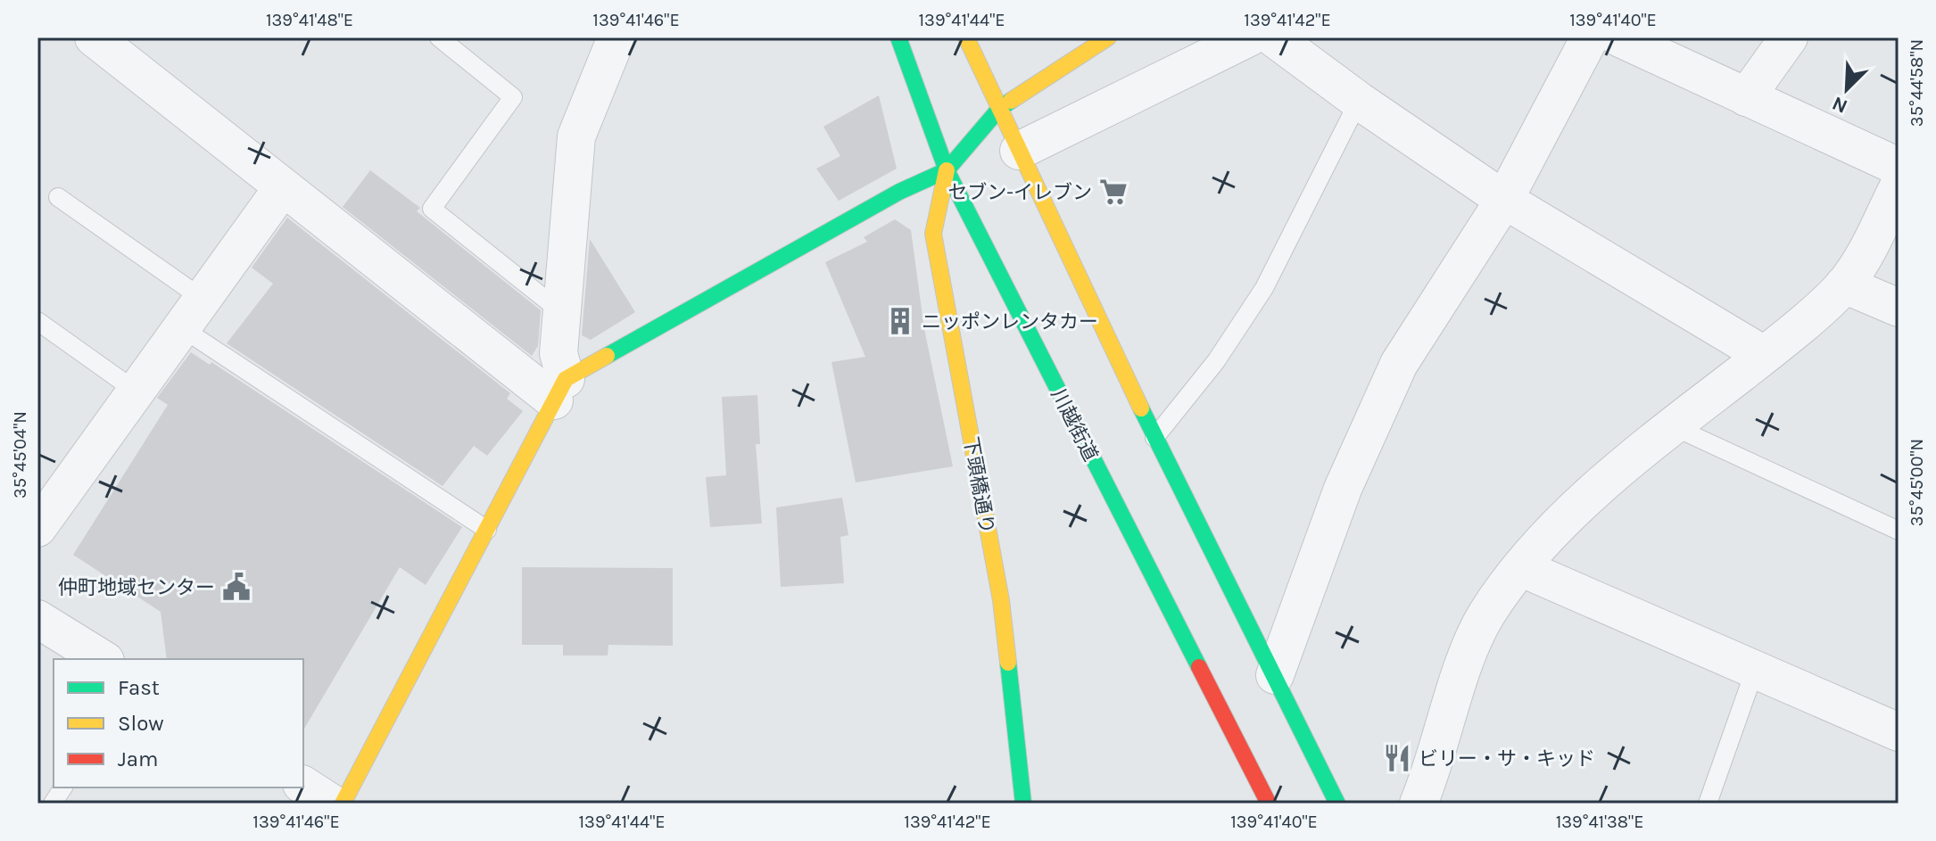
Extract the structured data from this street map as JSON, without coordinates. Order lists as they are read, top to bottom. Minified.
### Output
{"streets":{"main road":["川越街道","下頭橋通り"]},"crossings":[["川越街道","下頭橋通り"]],"places":{"supermarket":["セブン-イレブン"],"building":["ニッポンレンタカー"],"public building":["仲町地域センター"],"restaurant":["ビリー・サ・キッド"]},"legend":["Fast","Slow","Jam"],"north":"bottom left","coordinates":["139°41'48\"E","139°41'46\"E","139°41'44\"E","139°41'42\"E","139°41'40\"E","35°44'58\"N","35°45'04\"N","35°45'00\"N","139°41'38\"E"]}
